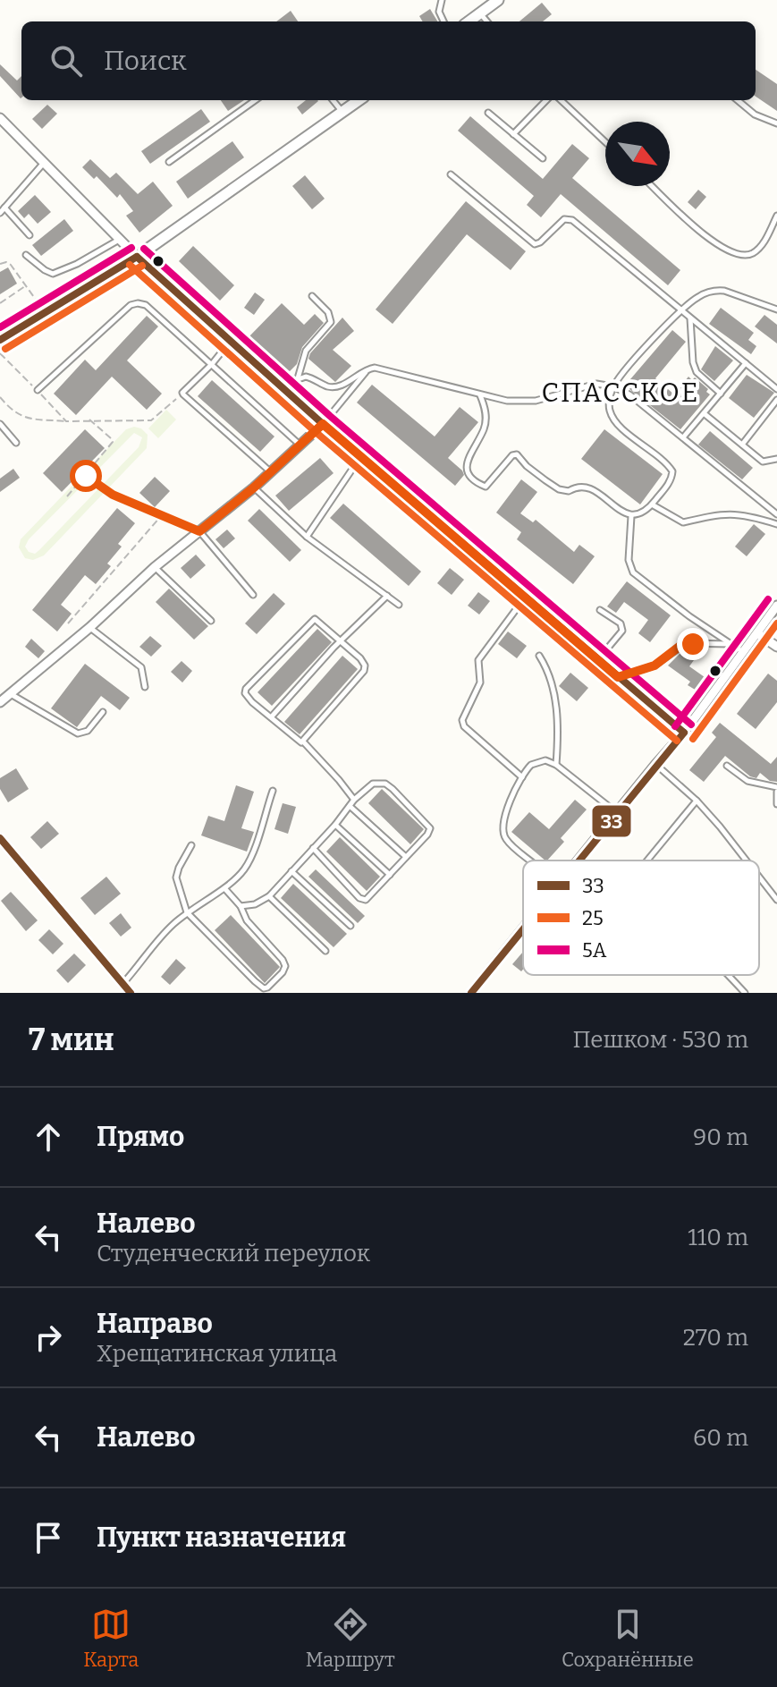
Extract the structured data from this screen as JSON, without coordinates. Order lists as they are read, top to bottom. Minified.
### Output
{"districts":["СПАССКОЕ"],"lines":["transit line 5А","transit line 33","transit line 25"],"legend":["33","25","5А"],"north":"bottom right","page":{"search":"Поиск","heading":["7 мин","Пешком · 530 m"],"list":[["Прямо","90 m"],["Налево","Студенческий переулок","110 m"],["Направо","Хрещатинская улица","270 m"],["Налево","60 m"],"Пункт назначения"],"nav":["Карта","Маршрут","Сохранённые"]}}
